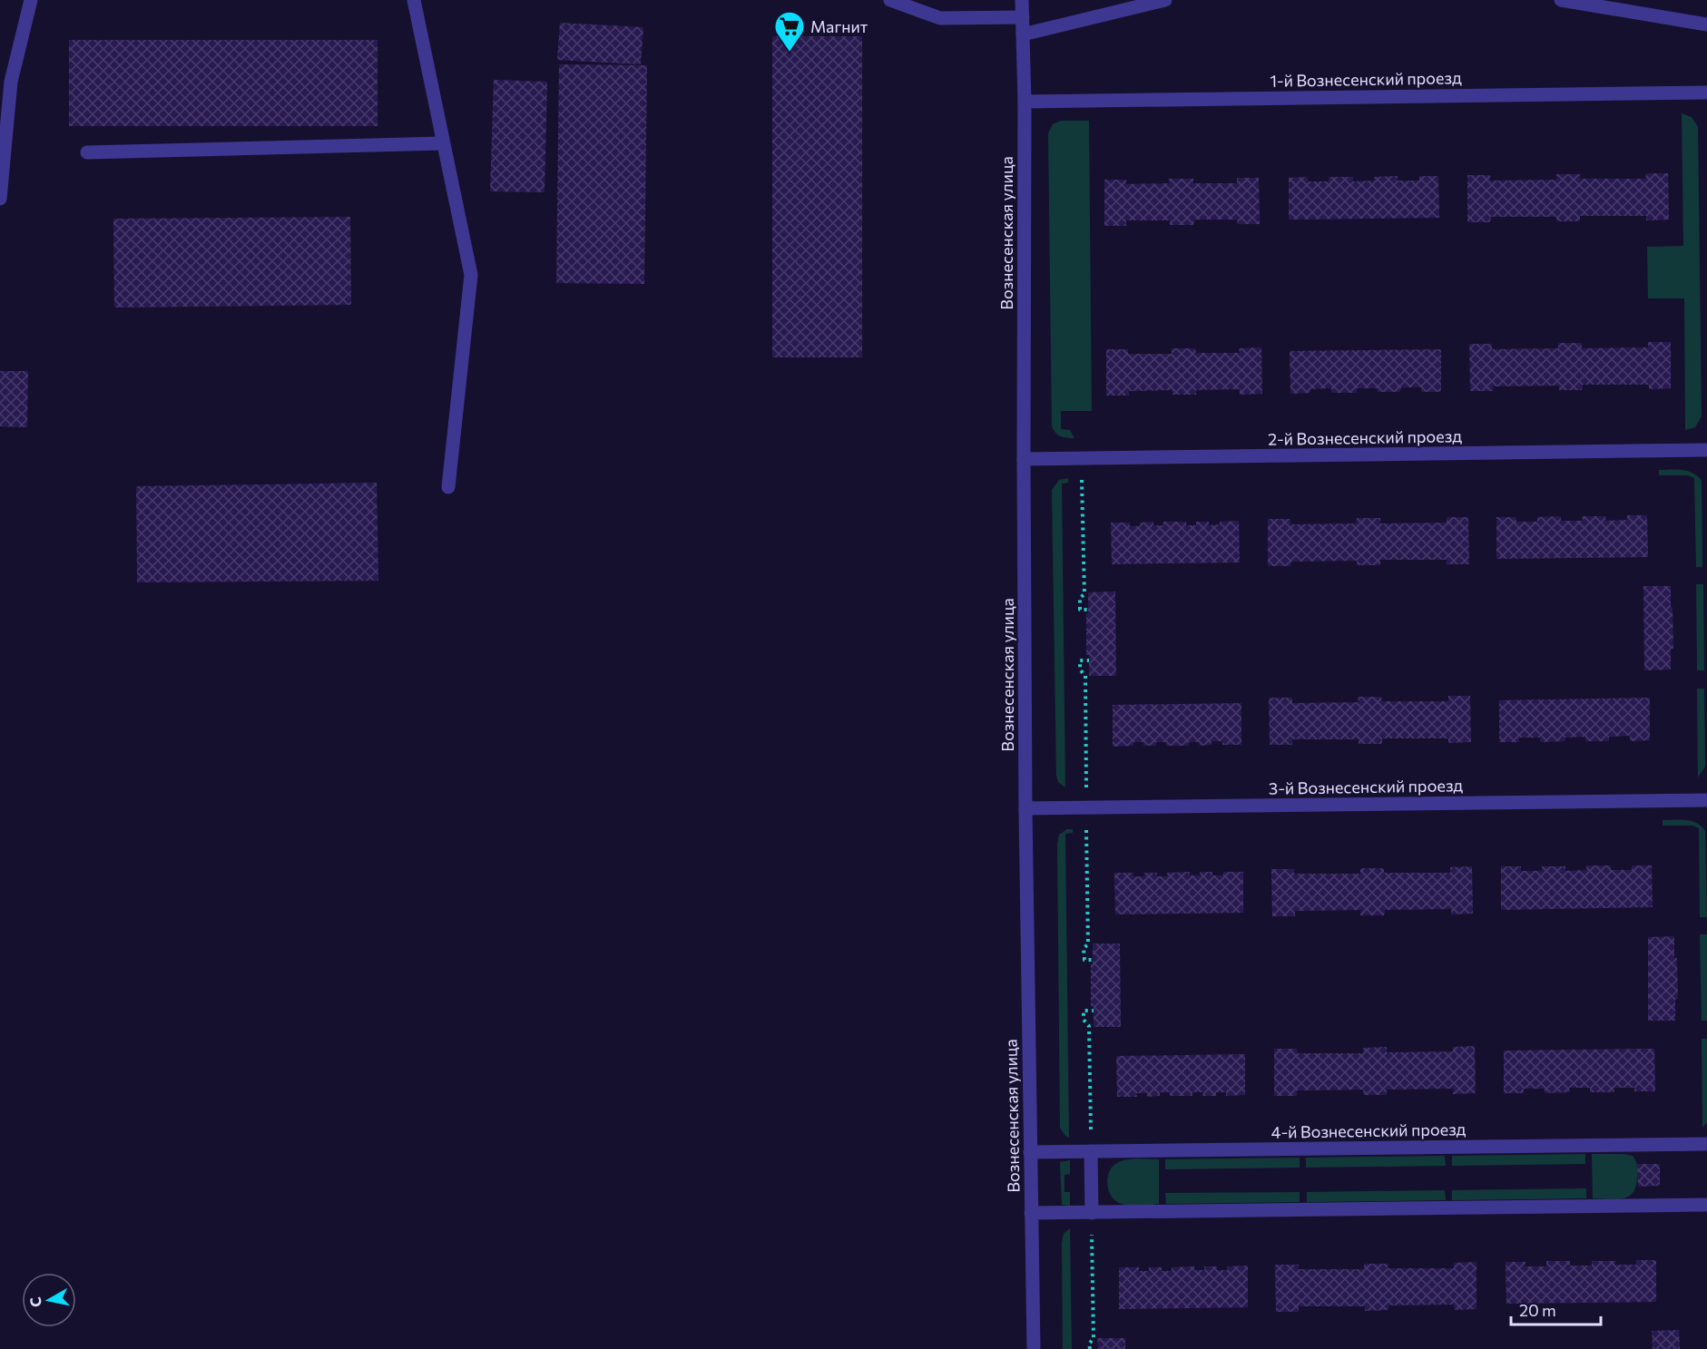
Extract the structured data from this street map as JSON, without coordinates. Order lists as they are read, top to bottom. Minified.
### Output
{"streets":{"street":["1-й Вознесенский проезд","Вознесенская улица","2-й Вознесенский проезд","3-й Вознесенский проезд","4-й Вознесенский проезд"]},"crossings":[["1-й Вознесенский проезд","Вознесенская улица"],["Вознесенская улица","2-й Вознесенский проезд"],["Вознесенская улица","3-й Вознесенский проезд"],["Вознесенская улица","4-й Вознесенский проезд"]],"places":{"supermarket":["Магнит"]},"scale_bar":"20 m","north":"left"}
